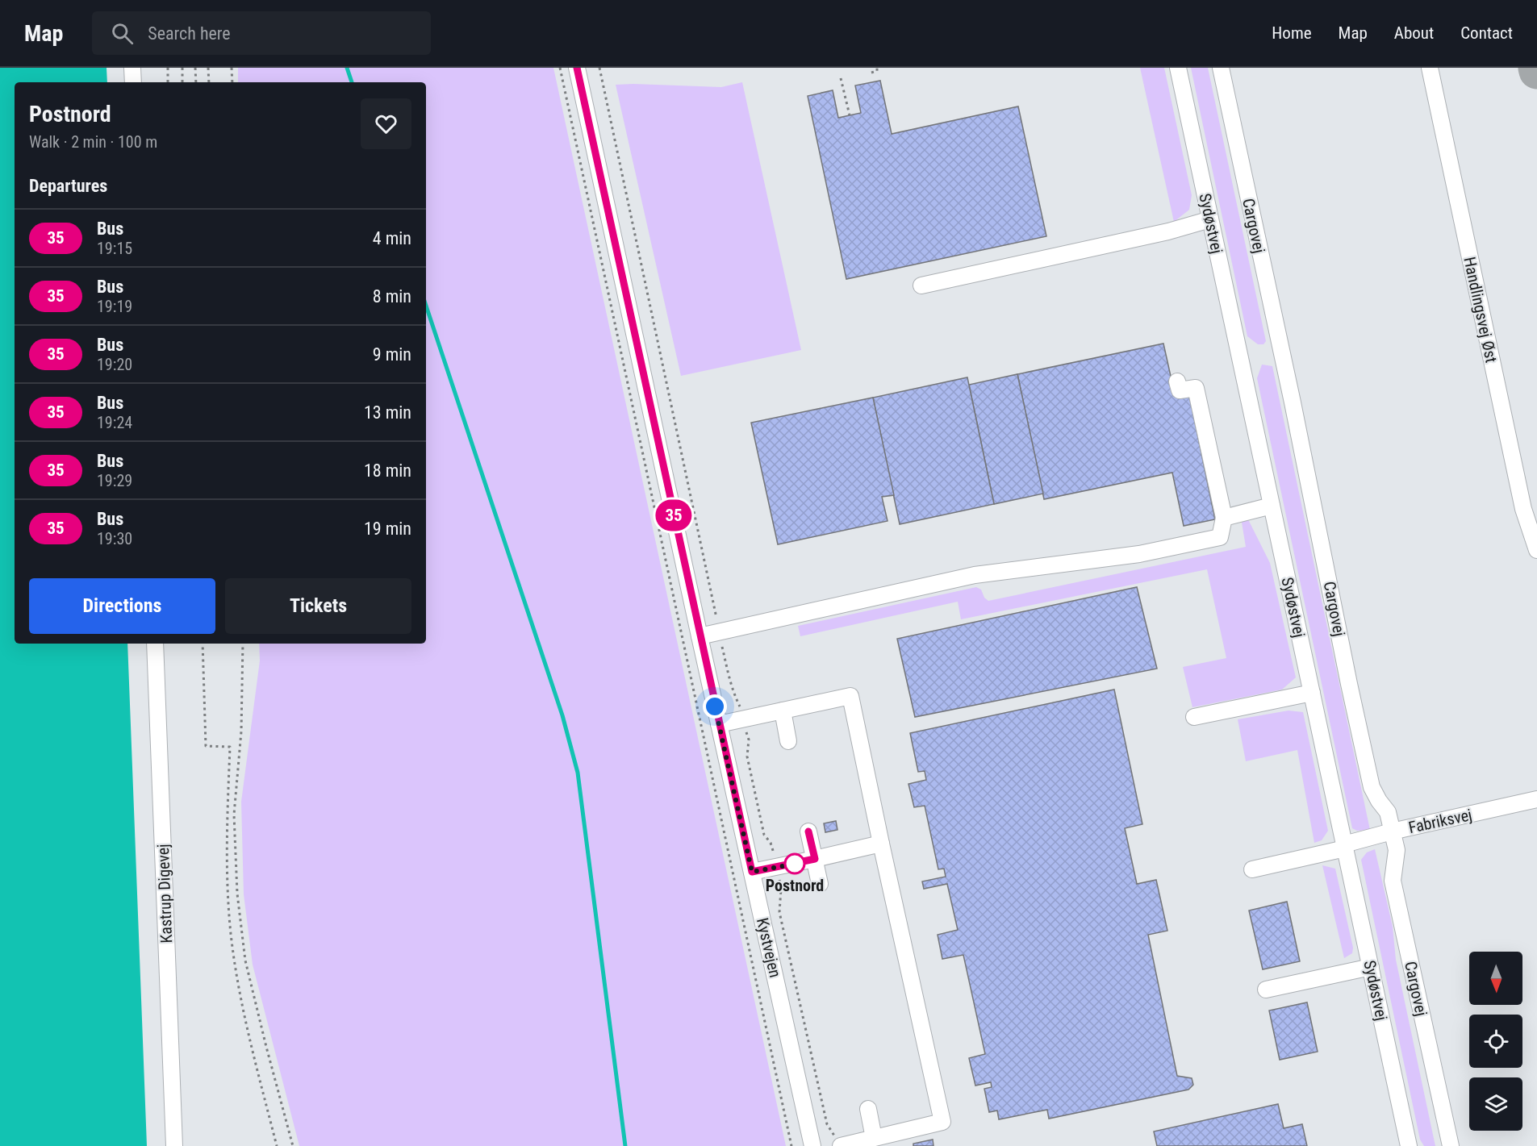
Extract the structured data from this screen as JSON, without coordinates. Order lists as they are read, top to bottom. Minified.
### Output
{"streets":{"street":["Sydøstvej","Cargovej","Handlingsvej Øst","Fabriksvej","Kastrup Digevej","Kystvejen"]},"crossings":[["Sydøstvej","Fabriksvej"],["Cargovej","Fabriksvej"]],"places":["Postnord"],"lines":["bus line 35"],"north":"bottom","page":{"header":"Map","search":"Search here","nav":["Home","Map","About","Contact"],"on_map":"35","heading":[["Postnord","Walk · 2 min · 100 m"],"Departures"],"list":[{"mark":"35","name":"Bus","note":"19:15","value":"4 min"},{"mark":"35","name":"Bus","note":"19:19","value":"8 min"},{"mark":"35","name":"Bus","note":"19:20","value":"9 min"},{"mark":"35","name":"Bus","note":"19:24","value":"13 min"},{"mark":"35","name":"Bus","note":"19:29","value":"18 min"},{"mark":"35","name":"Bus","note":"19:30","value":"19 min"}],"buttons":["Directions","Tickets"]}}
